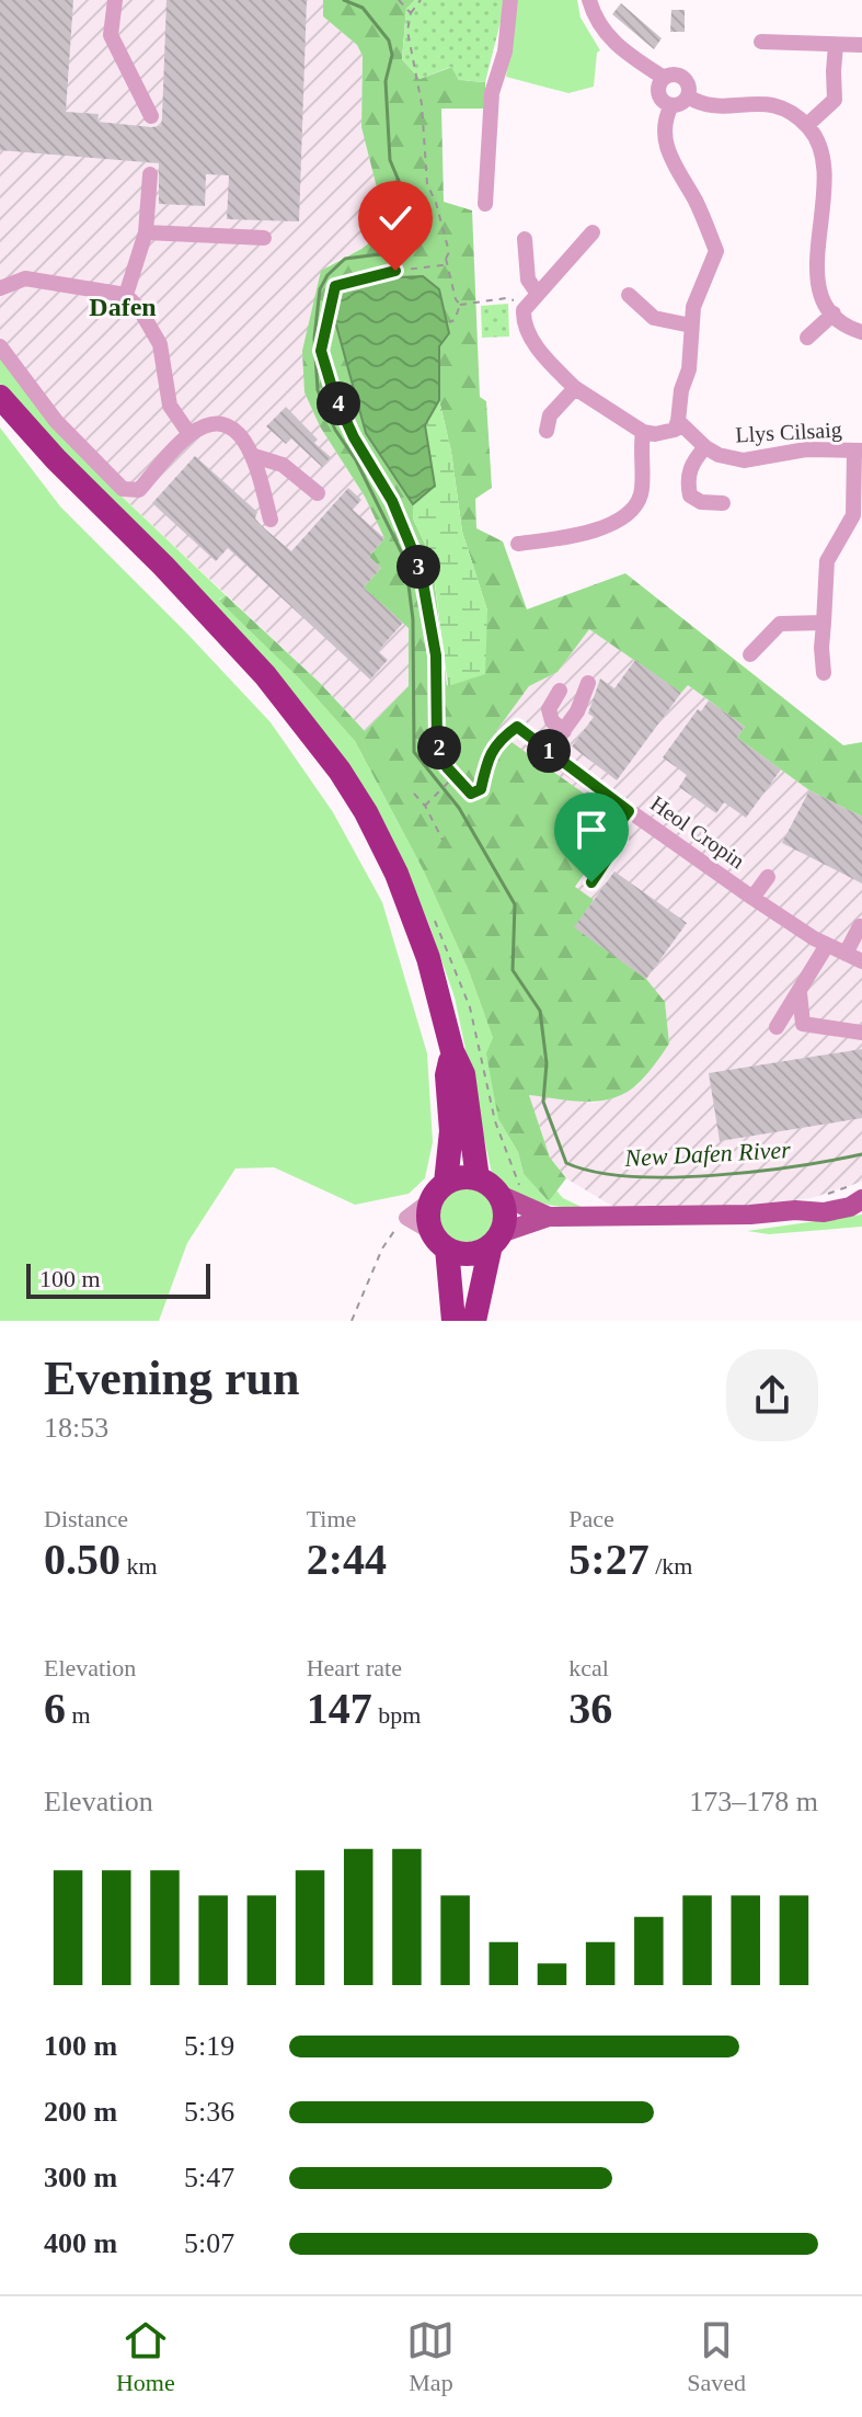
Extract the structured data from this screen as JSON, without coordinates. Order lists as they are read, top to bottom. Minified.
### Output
{"streets":{"street":["Llys Cilsaig","Heol Cropin"]},"districts":["Dafen"],"water":["New Dafen River"],"scale_bar":"100 m","page":{"pins":["4","3","2","1"],"scale":"100 m","heading":["Evening run","18:53"],"stats":[["Distance","0.50 km"],["Time","2:44"],["Pace","5:27 /km"],["Elevation","6 m"],["Heart rate","147 bpm"],["kcal","36"]],"chart":["Elevation","173–178 m"],"list":[{"name":"100 m","note":"5:19"},{"name":"200 m","note":"5:36"},{"name":"300 m","note":"5:47"},{"name":"400 m","note":"5:07"}],"tabs":["Home","Map","Saved"]}}
